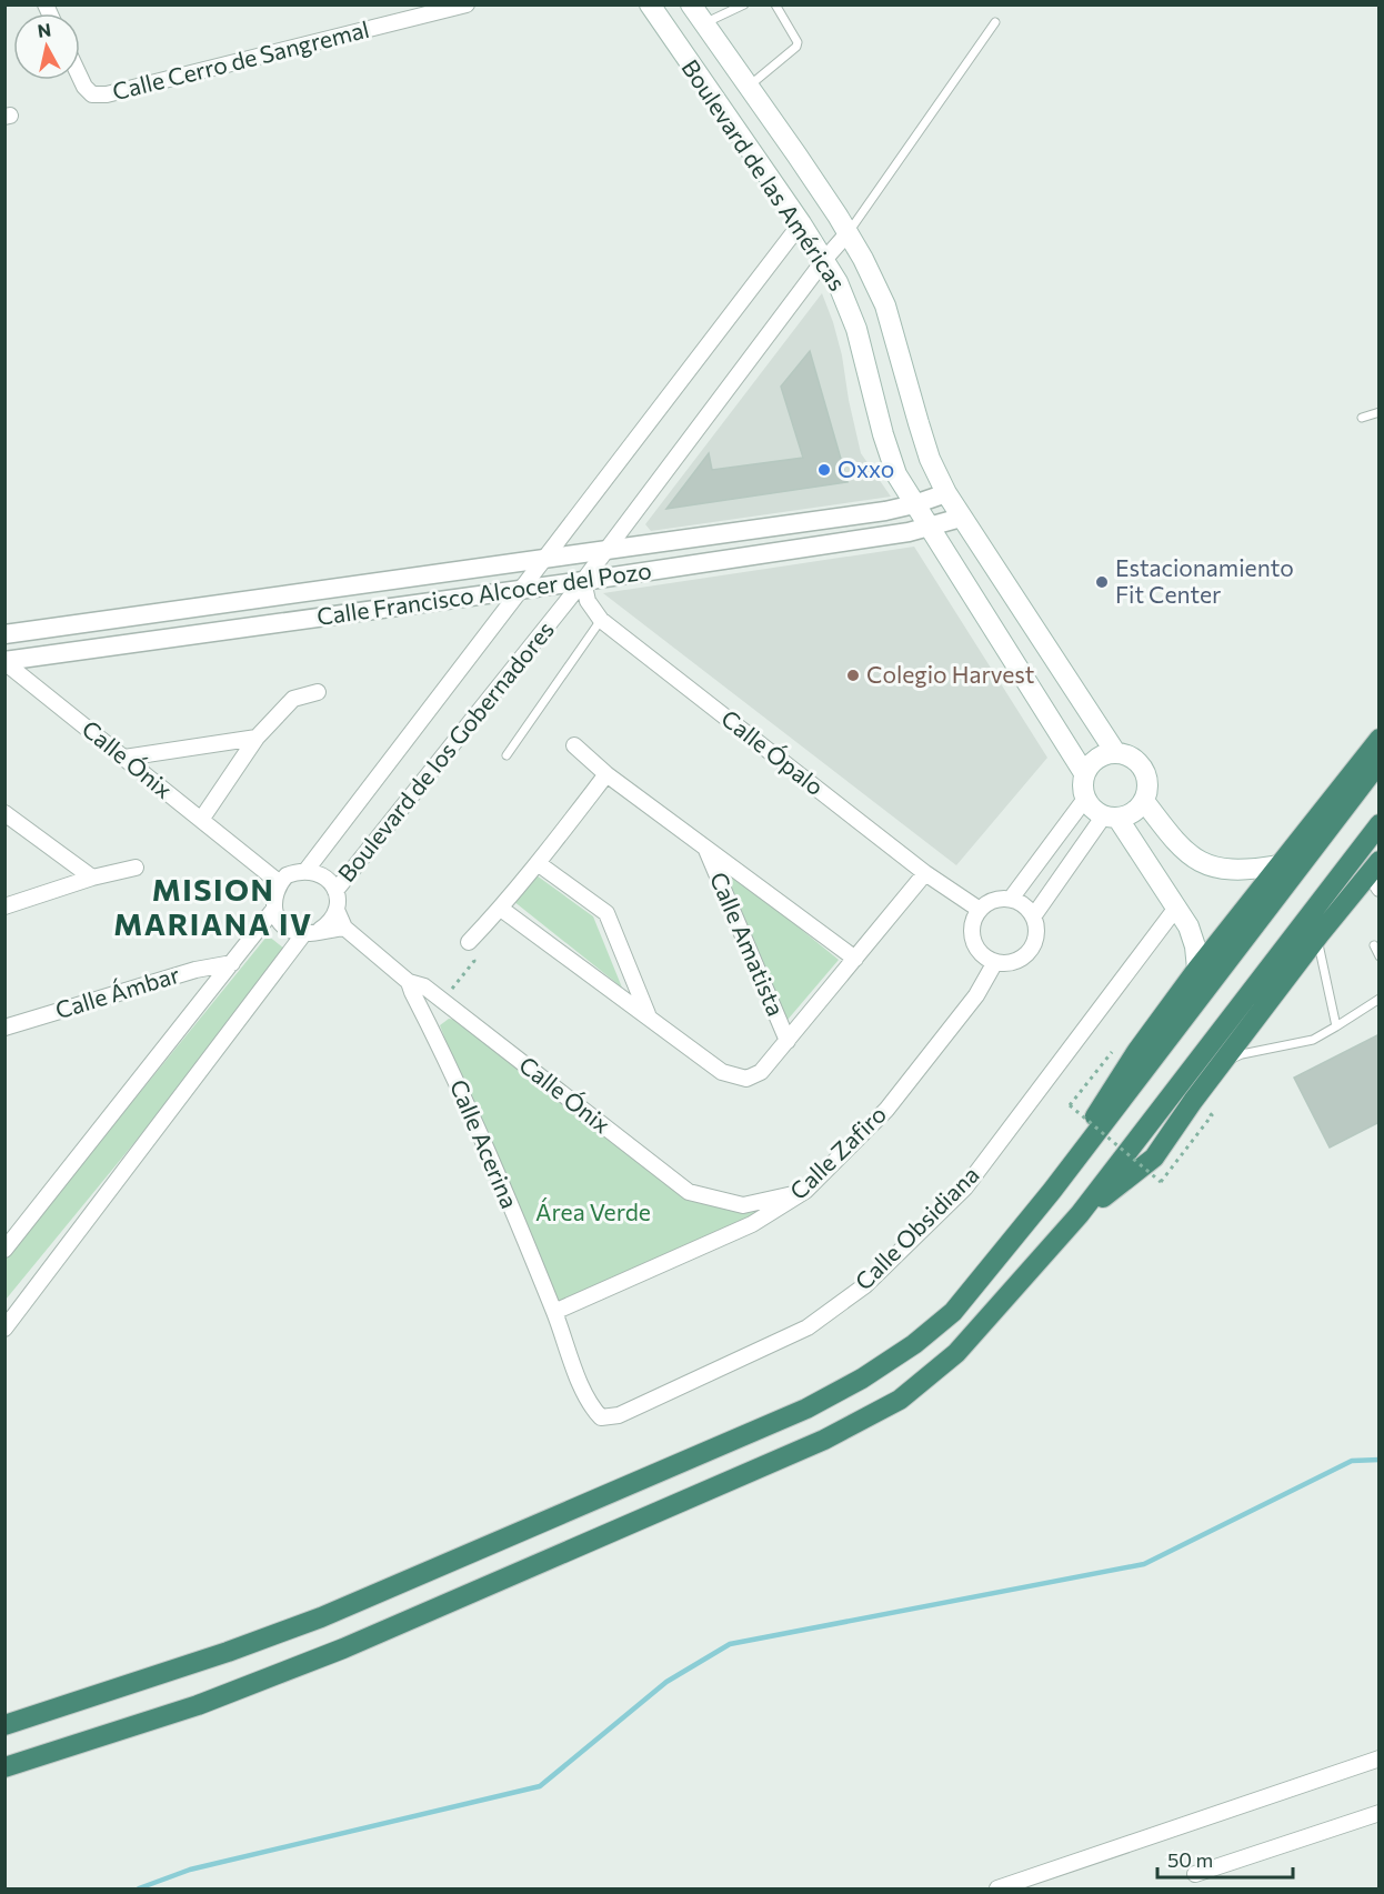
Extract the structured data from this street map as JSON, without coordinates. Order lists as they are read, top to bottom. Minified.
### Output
{"streets":{"main road":["Boulevard de las Américas"],"street":["Calle Cerro de Sangremal","Calle Francisco Alcocer del Pozo","Boulevard de los Gobernadores","Calle Ópalo","Calle Ónix","Calle Amatista","Calle Ámbar","Calle Acerina","Calle Zafiro","Calle Obsidiana"]},"crossings":[["Boulevard de las Américas","Calle Francisco Alcocer del Pozo"],["Boulevard de las Américas","Boulevard de los Gobernadores"],["Calle Francisco Alcocer del Pozo","Boulevard de los Gobernadores"],["Calle Francisco Alcocer del Pozo","Calle Ópalo"],["Calle Francisco Alcocer del Pozo","Calle Ónix"],["Boulevard de los Gobernadores","Calle Ópalo"],["Boulevard de los Gobernadores","Calle Ónix"],["Calle Ópalo","Calle Amatista"],["Calle Ópalo","Calle Zafiro"],["Calle Ónix","Calle Acerina"],["Calle Ónix","Calle Zafiro"],["Calle Acerina","Calle Zafiro"],["Calle Acerina","Calle Obsidiana"]],"districts":["MISION MARIANA IV"],"parks":["Área Verde"],"places":["Oxxo","Estacionamiento Fit Center","Colegio Harvest"],"scale_bar":"50 m","north":"top"}
